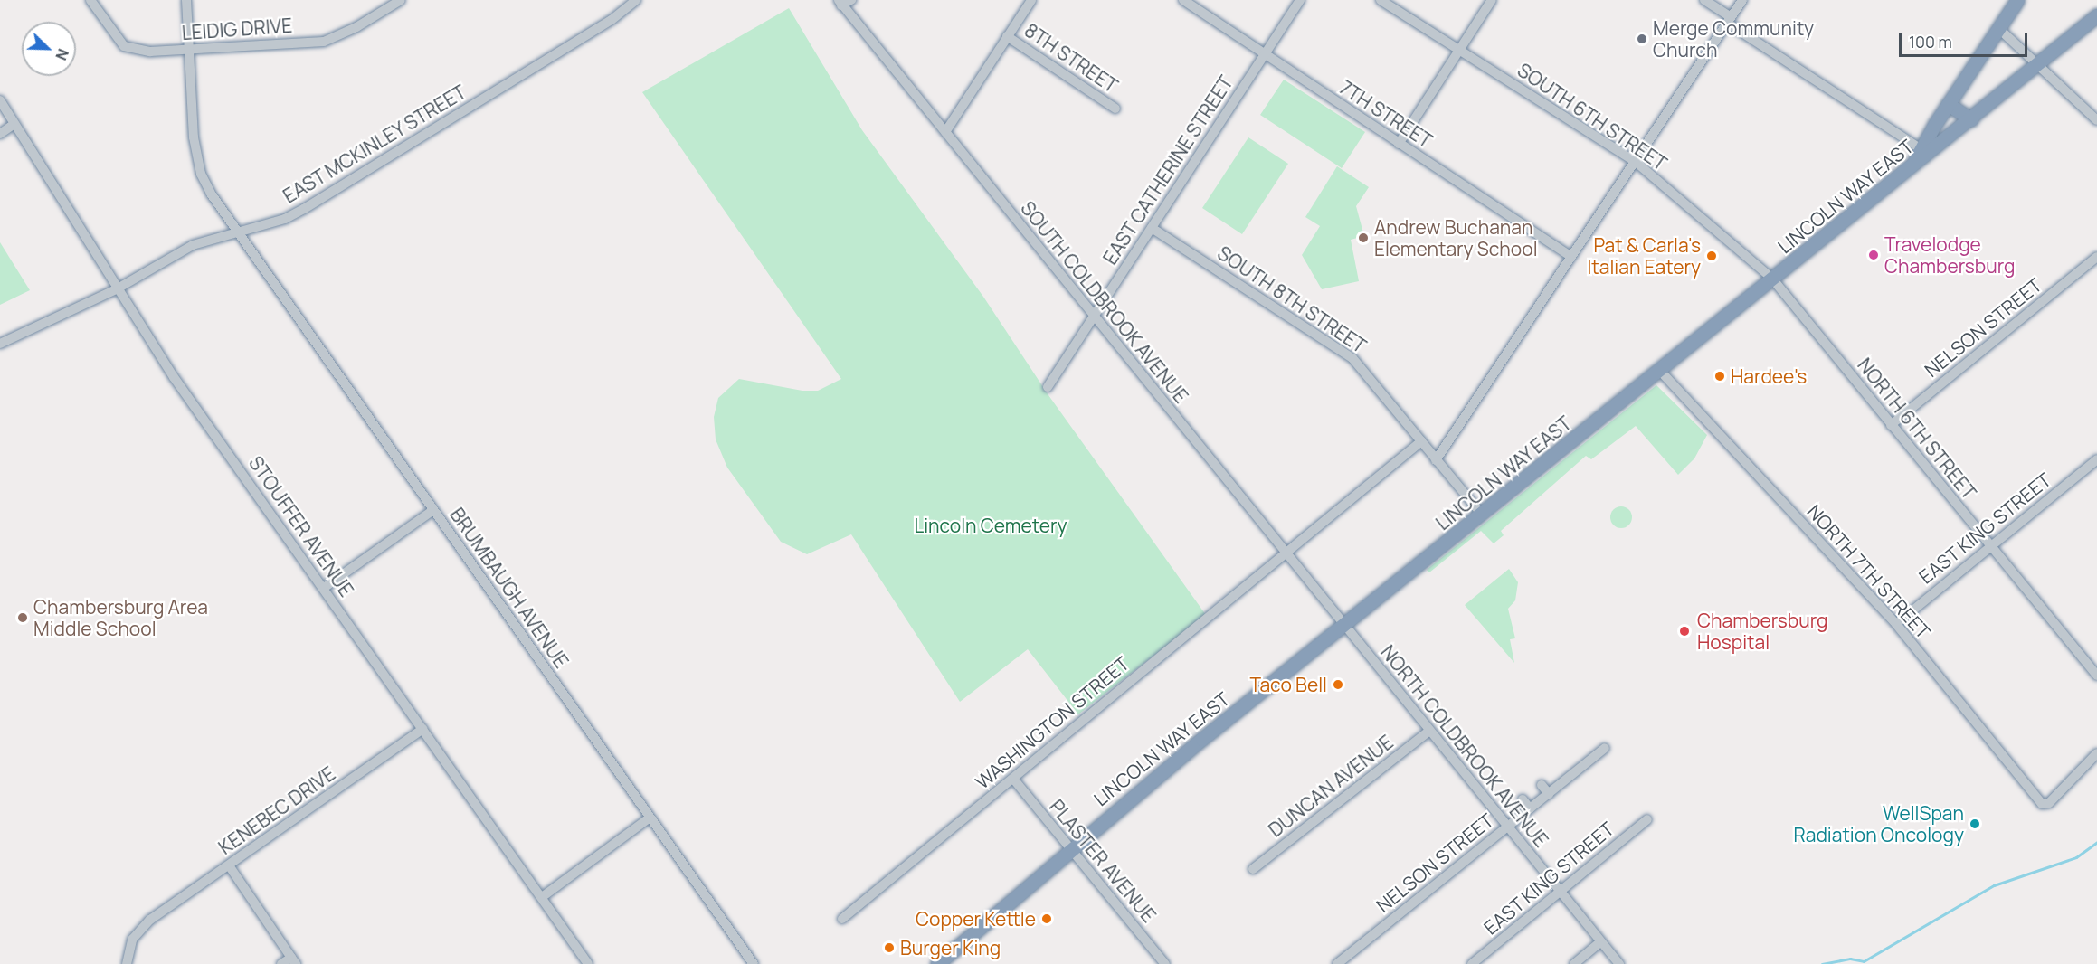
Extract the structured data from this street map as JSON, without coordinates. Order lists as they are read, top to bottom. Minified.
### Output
{"streets":{"highway":["LINCOLN WAY EAST"],"street":["LEIDIG DRIVE","8TH STREET","7TH STREET","SOUTH 6TH STREET","EAST MCKINLEY STREET","EAST CATHERINE STREET","SOUTH 8TH STREET","SOUTH COLDBROOK AVENUE","NELSON STREET","NORTH 6TH STREET","STOUFFER AVENUE","EAST KING STREET","NORTH 7TH STREET","BRUMBAUGH AVENUE","WASHINGTON STREET","NORTH COLDBROOK AVENUE","DUNCAN AVENUE","KENEBEC DRIVE","PLASTER AVENUE"]},"crossings":[["LEIDIG DRIVE","BRUMBAUGH AVENUE"],["7TH STREET","EAST CATHERINE STREET"],["SOUTH 6TH STREET","LINCOLN WAY EAST"],["SOUTH 6TH STREET","NORTH 6TH STREET"],["EAST MCKINLEY STREET","STOUFFER AVENUE"],["EAST MCKINLEY STREET","BRUMBAUGH AVENUE"],["EAST CATHERINE STREET","SOUTH 8TH STREET"],["EAST CATHERINE STREET","SOUTH COLDBROOK AVENUE"],["LINCOLN WAY EAST","SOUTH 8TH STREET"],["LINCOLN WAY EAST","SOUTH COLDBROOK AVENUE"],["LINCOLN WAY EAST","NORTH 6TH STREET"],["LINCOLN WAY EAST","NORTH 7TH STREET"],["LINCOLN WAY EAST","NORTH COLDBROOK AVENUE"],["LINCOLN WAY EAST","PLASTER AVENUE"],["SOUTH 8TH STREET","WASHINGTON STREET"],["SOUTH COLDBROOK AVENUE","WASHINGTON STREET"],["SOUTH COLDBROOK AVENUE","NORTH COLDBROOK AVENUE"],["NELSON STREET","NORTH 6TH STREET"],["NELSON STREET","NORTH COLDBROOK AVENUE"],["NORTH 6TH STREET","EAST KING STREET"],["STOUFFER AVENUE","KENEBEC DRIVE"],["EAST KING STREET","NORTH 7TH STREET"],["EAST KING STREET","NORTH COLDBROOK AVENUE"],["WASHINGTON STREET","PLASTER AVENUE"],["NORTH COLDBROOK AVENUE","DUNCAN AVENUE"]],"parks":["Lincoln Cemetery"],"places":["Merge Community Church","Andrew Buchanan Elementary School","Travelodge Chambersburg","Pat & Carla's Italian Eatery","Hardee's","Chambersburg Area Middle School","Chambersburg Hospital","Taco Bell","WellSpan Radiation Oncology","Copper Kettle","Burger King"],"scale_bar":"100 m","north":"bottom right"}
